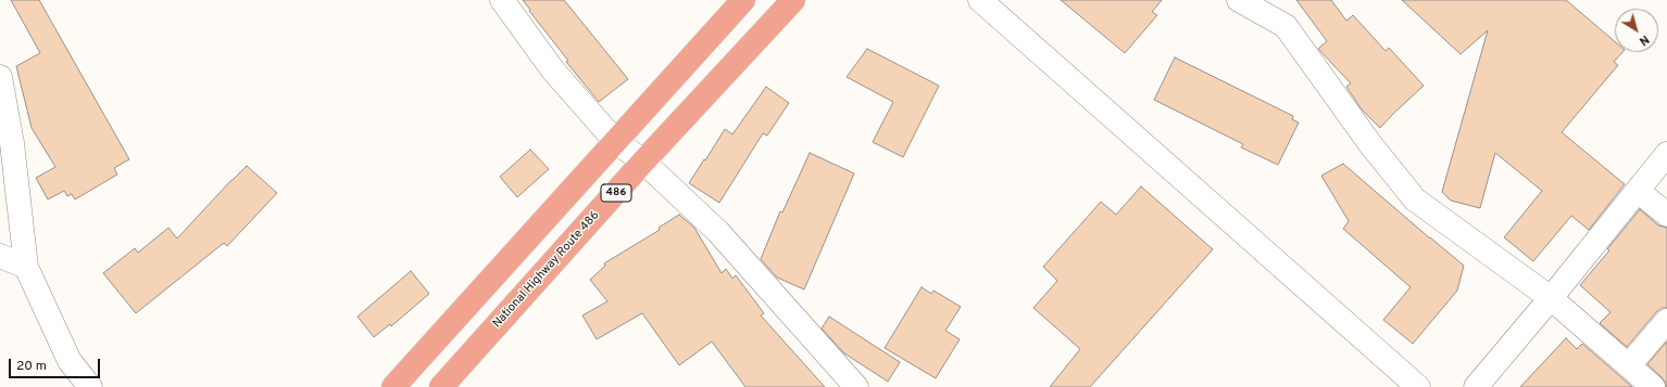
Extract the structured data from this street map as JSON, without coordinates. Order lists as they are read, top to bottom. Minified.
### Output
{"streets":{"highway":["486","National Highway Route 486"]},"scale_bar":"20 m","north":"bottom right"}
